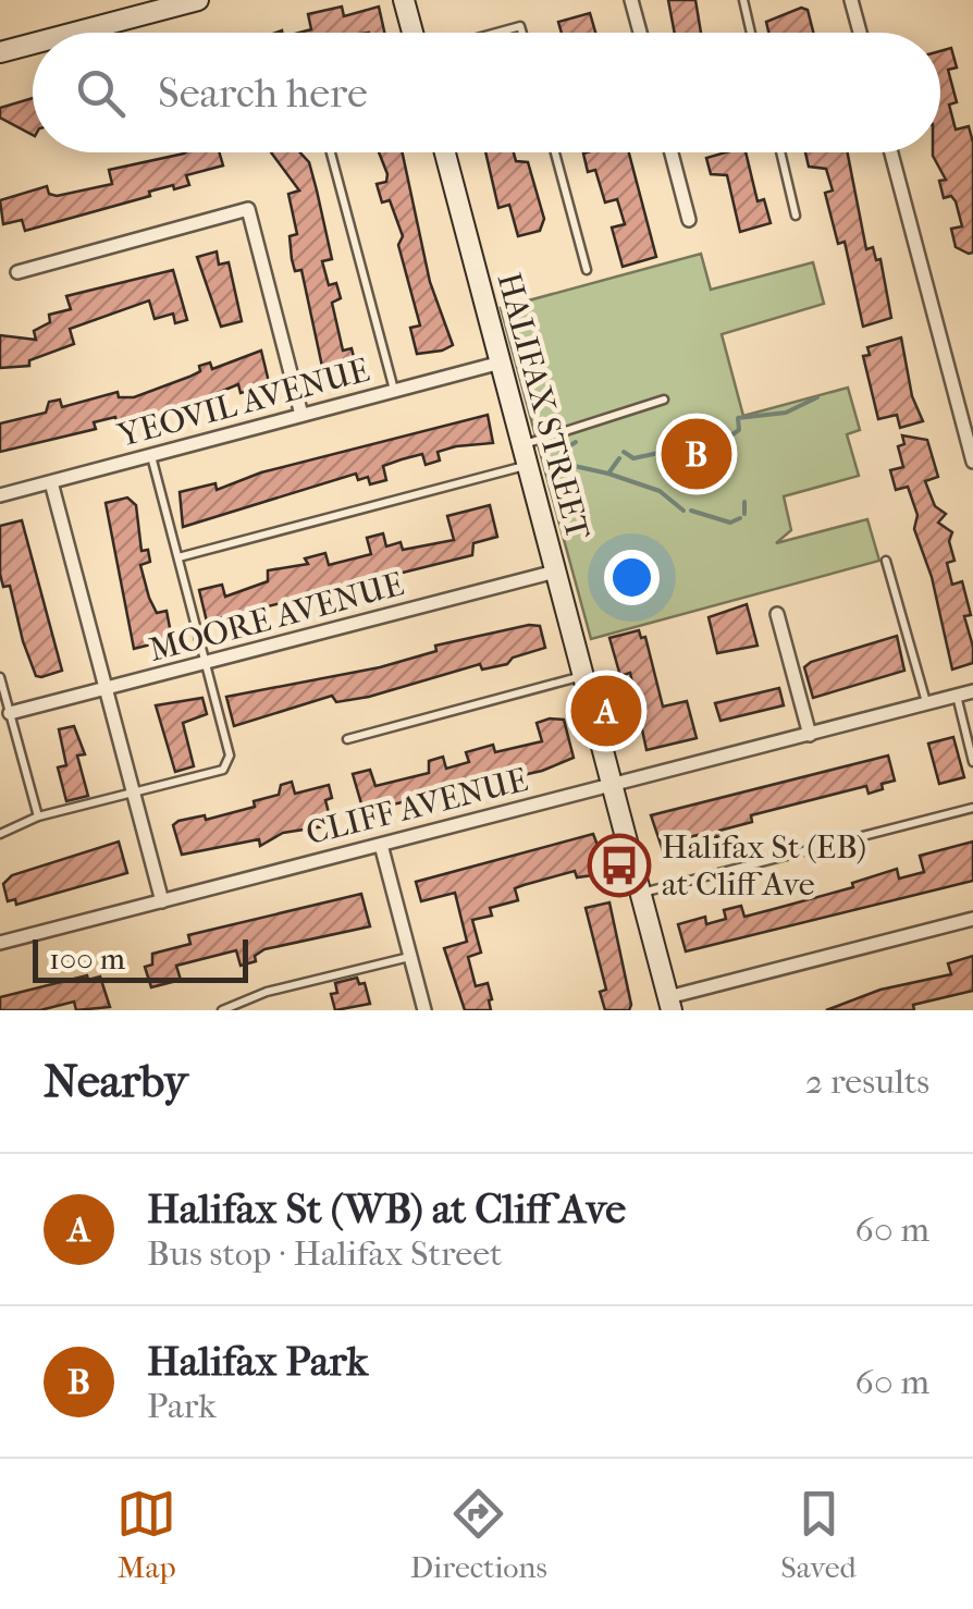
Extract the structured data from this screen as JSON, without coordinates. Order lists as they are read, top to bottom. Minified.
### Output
{"streets":{"street":["YEOVIL AVENUE","HALIFAX STREET","MOORE AVENUE","CLIFF AVENUE"]},"crossings":[["YEOVIL AVENUE","HALIFAX STREET"],["HALIFAX STREET","MOORE AVENUE"],["HALIFAX STREET","CLIFF AVENUE"]],"places":{"bus stop":["Halifax St (EB) at Cliff Ave"]},"scale_bar":"100 m","page":{"search":"Search here","pins":["B","A"],"scale":"100 m","heading":["Nearby","2 results"],"list":[{"mark":"A","name":"Halifax St (WB) at Cliff Ave","note":"Bus stop · Halifax Street","value":"60 m"},{"mark":"B","name":"Halifax Park","note":"Park","value":"60 m"}],"nav":["Map","Directions","Saved"]}}
